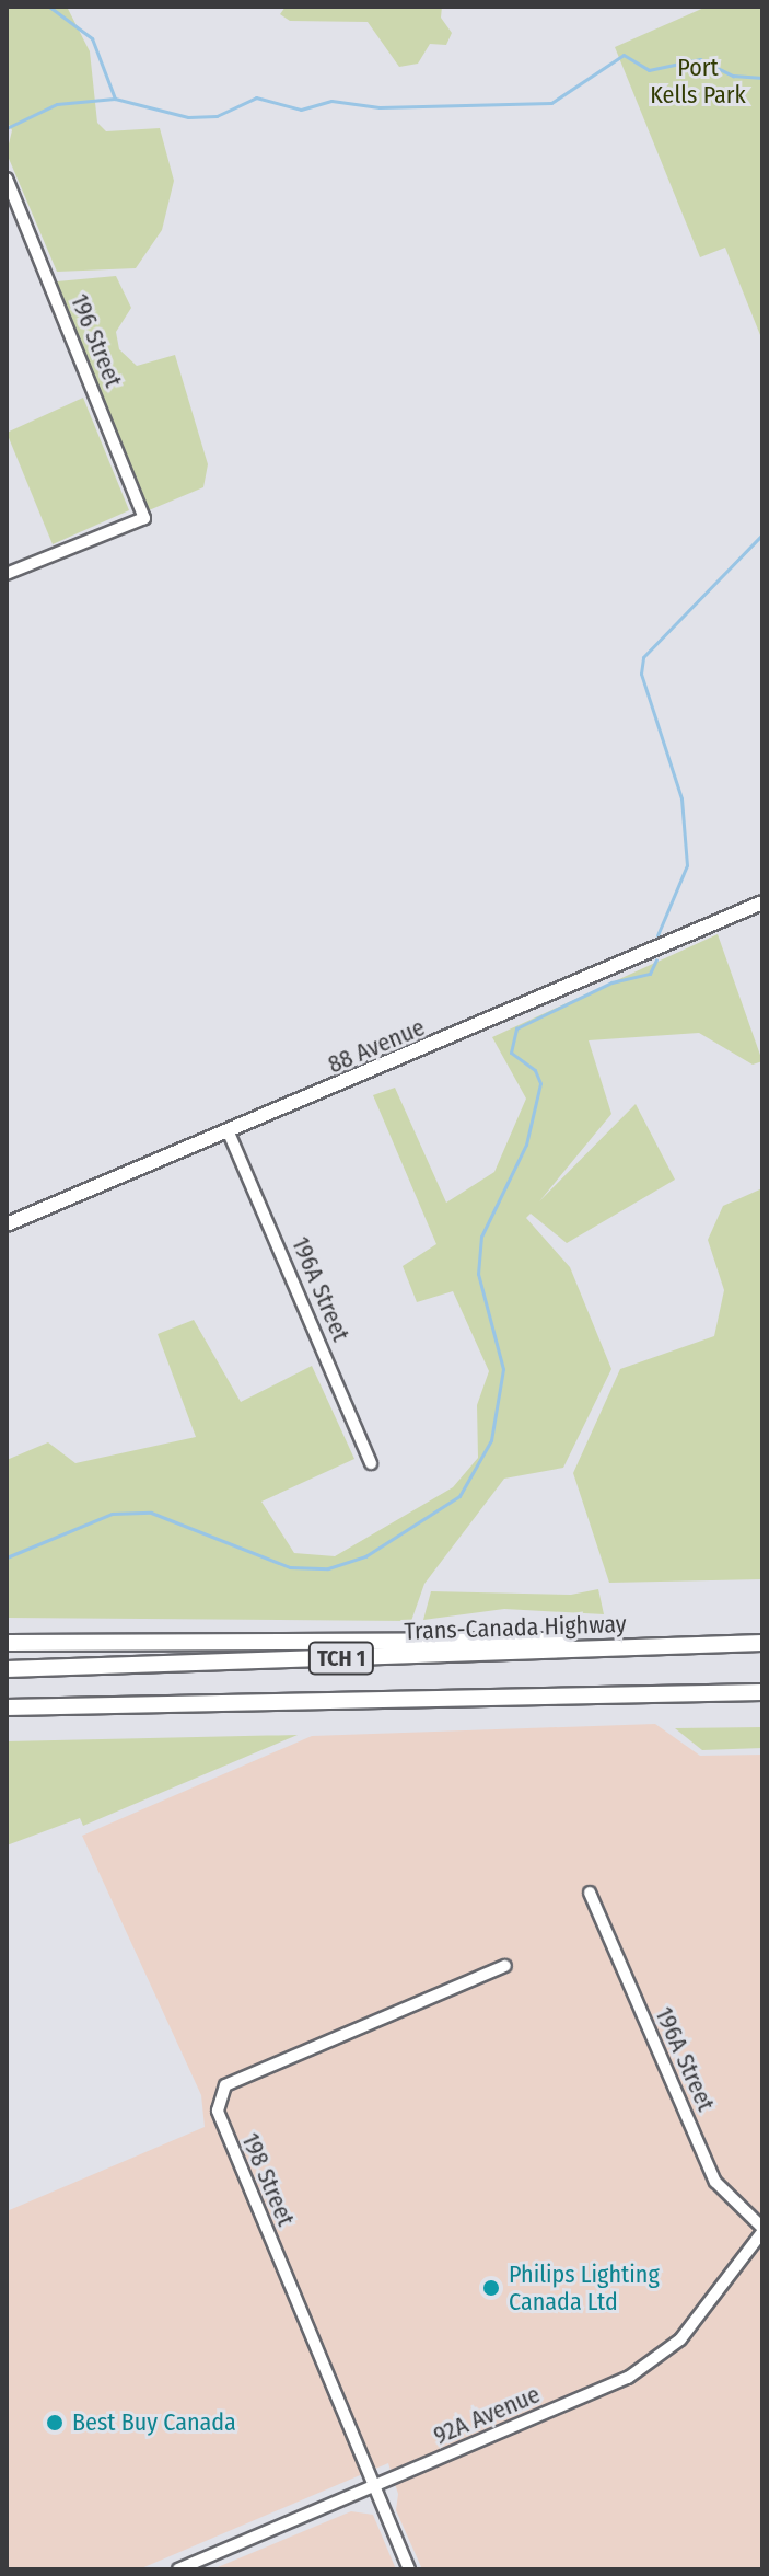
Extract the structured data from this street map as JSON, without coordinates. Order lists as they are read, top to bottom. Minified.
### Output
{"streets":{"highway":["Trans-Canada Highway","TCH 1"],"main road":["88 Avenue"],"street":["196 Street","196A Street","198 Street","92A Avenue"]},"crossings":[["88 Avenue","196A Street"],["196A Street","92A Avenue"],["198 Street","92A Avenue"]],"parks":["Port Kells Park"],"places":["Philips Lighting Canada Ltd","Best Buy Canada"]}
